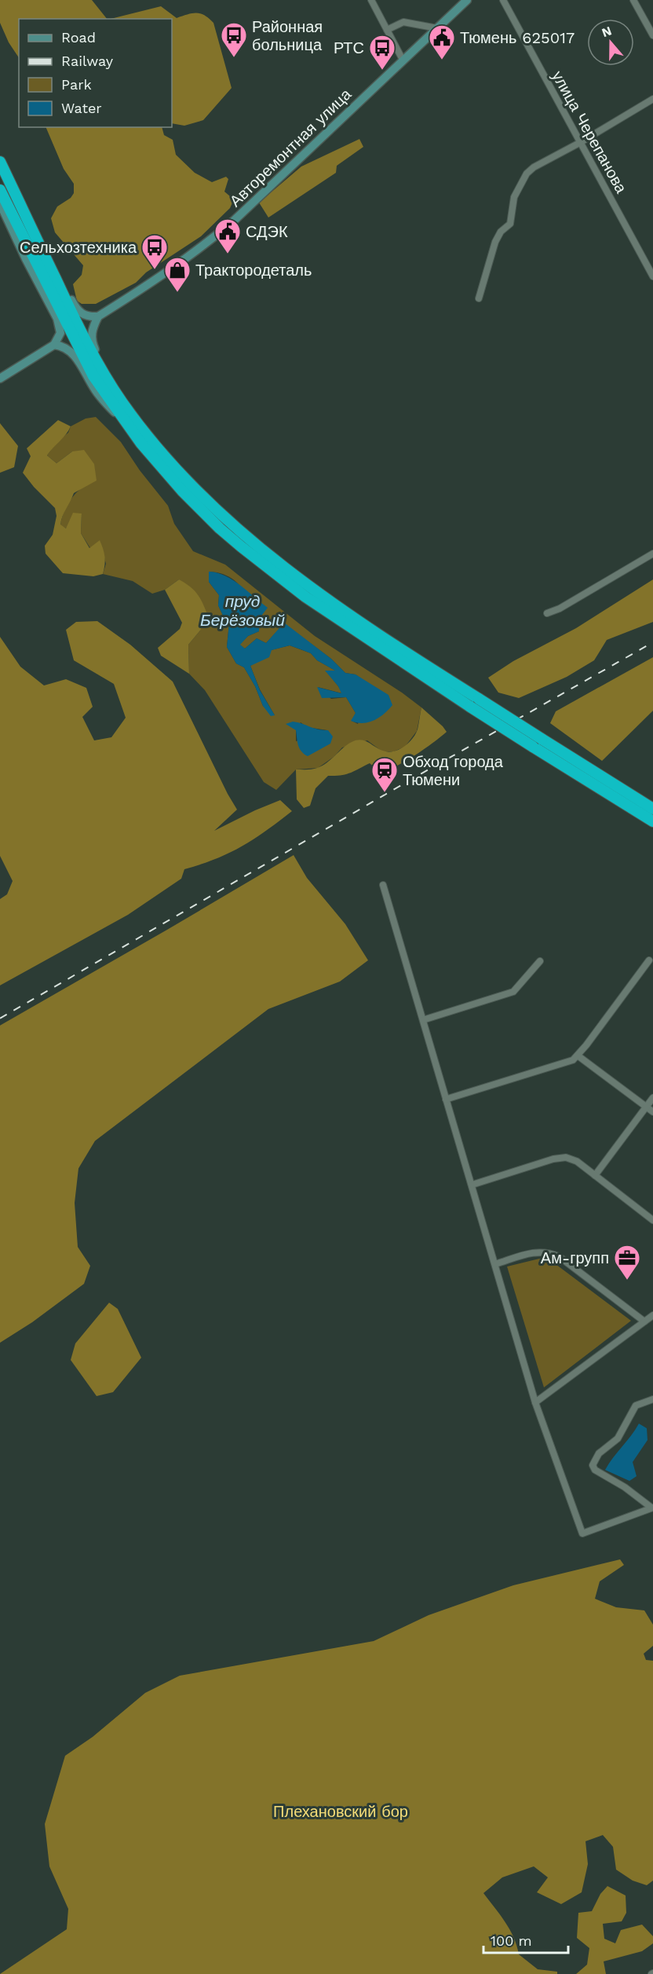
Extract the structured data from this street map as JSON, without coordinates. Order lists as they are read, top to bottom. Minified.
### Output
{"streets":{"street":["улица Черепанова","Авторемонтная улица"]},"water":["пруд Берёзовый"],"parks":["Плехановский бор"],"places":{"bus stop":["Районная больница","РТС","Сельхозтехника"],"public building":["Тюмень 625017","СДЭК"],"shop":["Трактородеталь"],"station":["Обход города Тюмени"],"office":["Ам-групп"]},"legend":["Road","Railway","Park","Water"],"scale_bar":"100 m","north":"top"}
